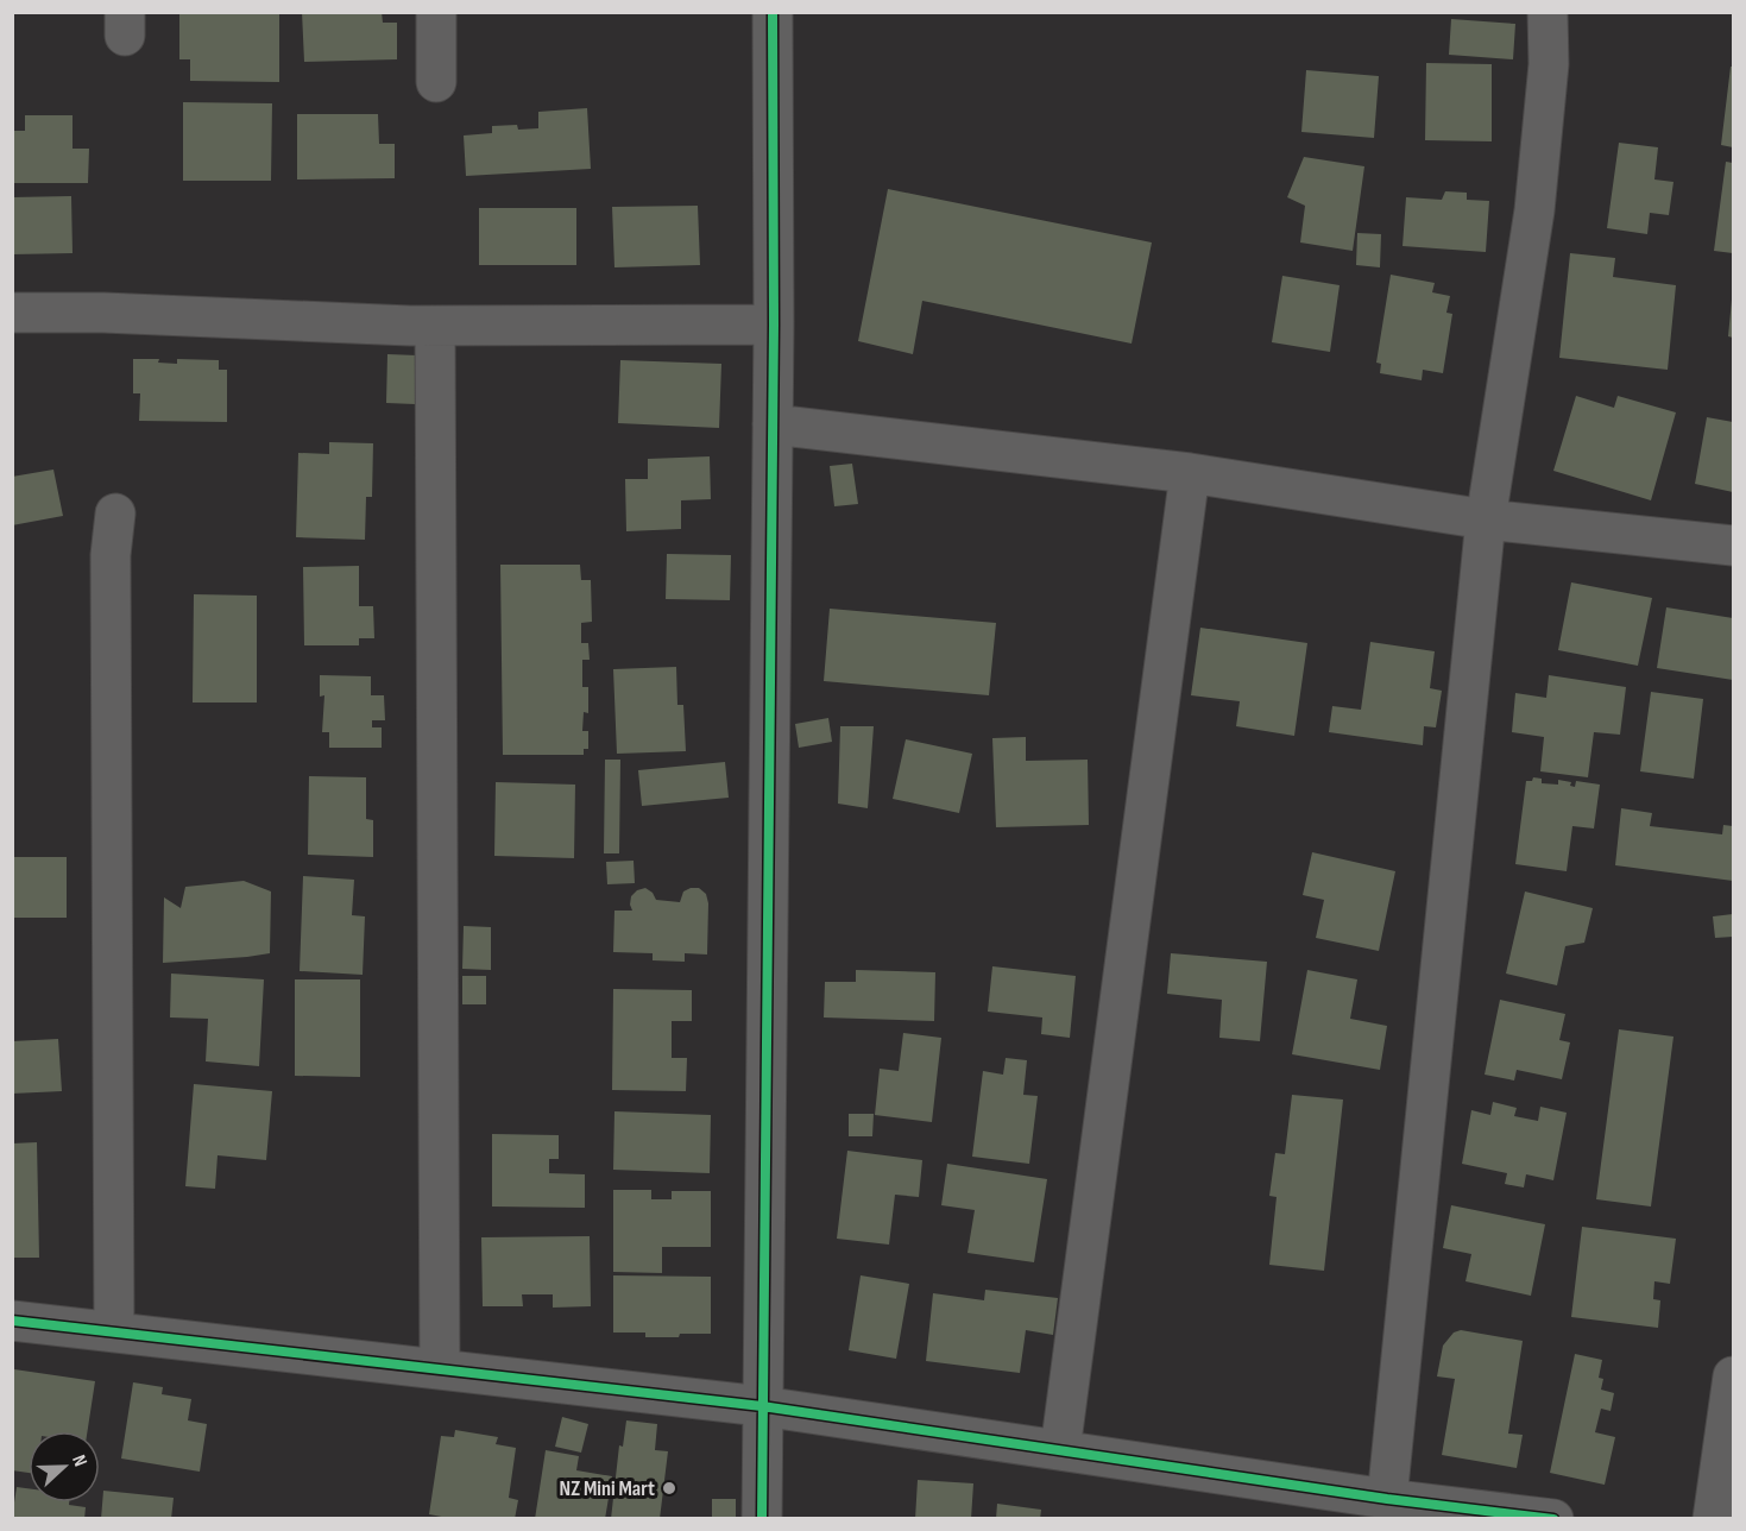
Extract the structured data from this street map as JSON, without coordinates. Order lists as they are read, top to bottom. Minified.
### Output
{"places":["NZ Mini Mart"],"north":"right"}
